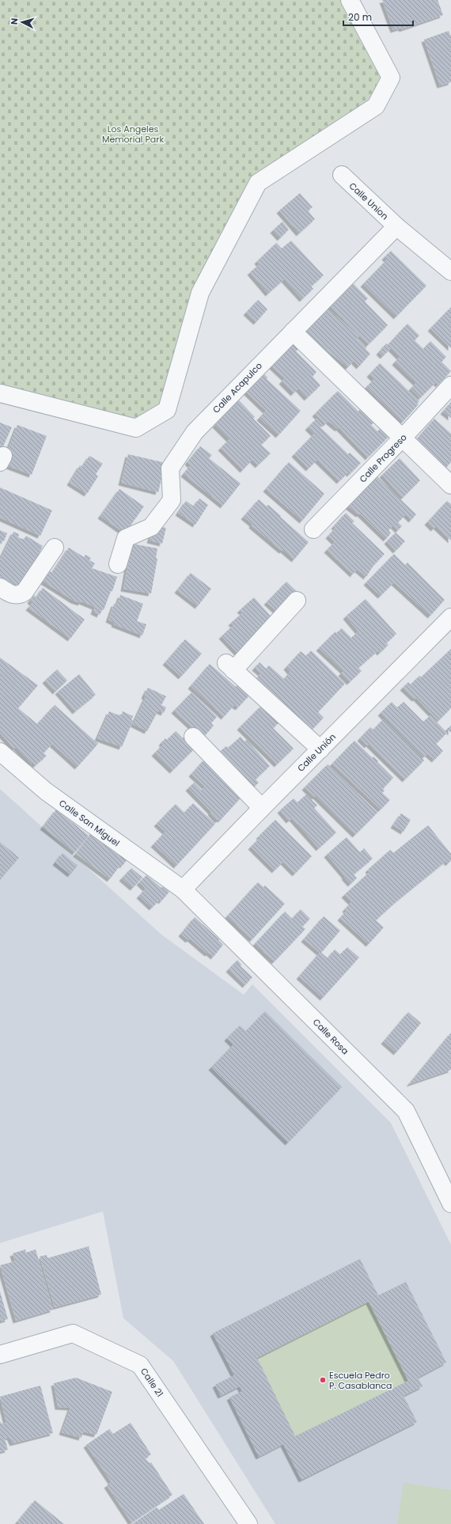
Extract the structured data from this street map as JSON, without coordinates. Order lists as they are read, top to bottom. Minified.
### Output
{"streets":{"street":["Calle Union","Calle Acapulco","Calle Progreso","Calle Unión","Calle San Miguel","Calle Rosa","Calle 21"]},"crossings":[["Calle Union","Calle Acapulco"],["Calle Unión","Calle San Miguel"],["Calle Unión","Calle Rosa"],["Calle San Miguel","Calle Rosa"]],"parks":["Los Angeles Memorial Park"],"places":["Escuela Pedro P. Casablanca"],"scale_bar":"20 m","north":"left"}
